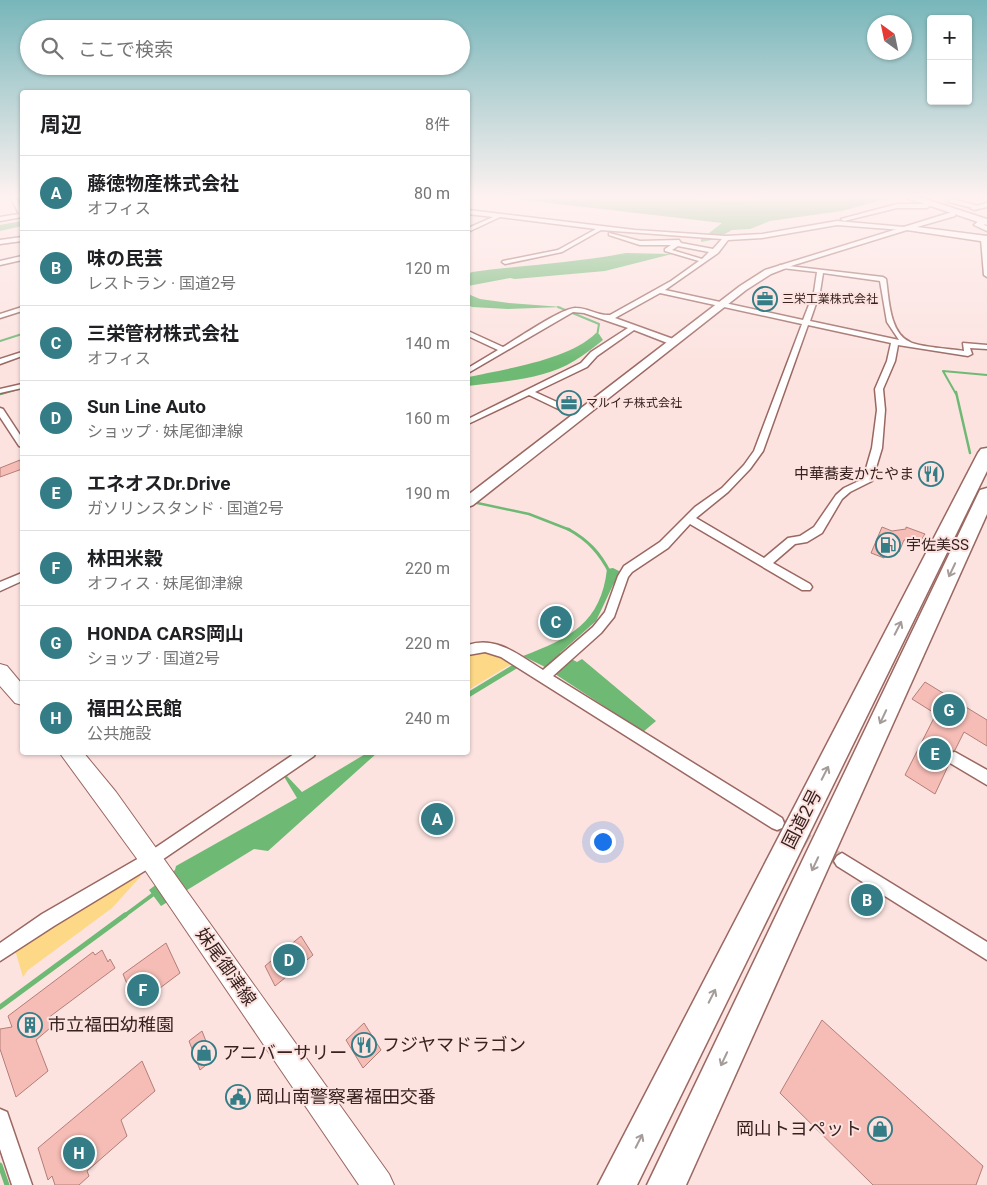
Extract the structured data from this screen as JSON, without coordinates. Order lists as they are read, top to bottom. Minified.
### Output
{"streets":{"highway":["国道2号"],"main road":["妹尾御津線"]},"places":{"office":["三栄工業株式会社","マルイチ株式会社"],"restaurant":["中華蕎麦かたやま","フジヤマドラゴン"],"fuel station":["宇佐美SS"],"building":["市立福田幼稚園"],"shop":["アニバーサリー","岡山トヨペット"],"public building":["岡山南警察署福田交番"]},"north":"top left","page":{"map_buttons":["+","−"],"search":"ここで検索","heading":["周辺","8件"],"list":[{"mark":"A","name":"藤徳物産株式会社","note":"オフィス","value":"80 m"},{"mark":"B","name":"味の民芸","note":"レストラン · 国道2号","value":"120 m"},{"mark":"C","name":"三栄管材株式会社","note":"オフィス","value":"140 m"},{"mark":"D","name":"Sun Line Auto","note":"ショップ · 妹尾御津線","value":"160 m"},{"mark":"E","name":"エネオスDr.Drive","note":"ガソリンスタンド · 国道2号","value":"190 m"},{"mark":"F","name":"林田米穀","note":"オフィス · 妹尾御津線","value":"220 m"},{"mark":"G","name":"HONDA CARS岡山","note":"ショップ · 国道2号","value":"220 m"},{"mark":"H","name":"福田公民館","note":"公共施設","value":"240 m"}],"pins":["C","G","E","A","B","D","F","H"]}}
